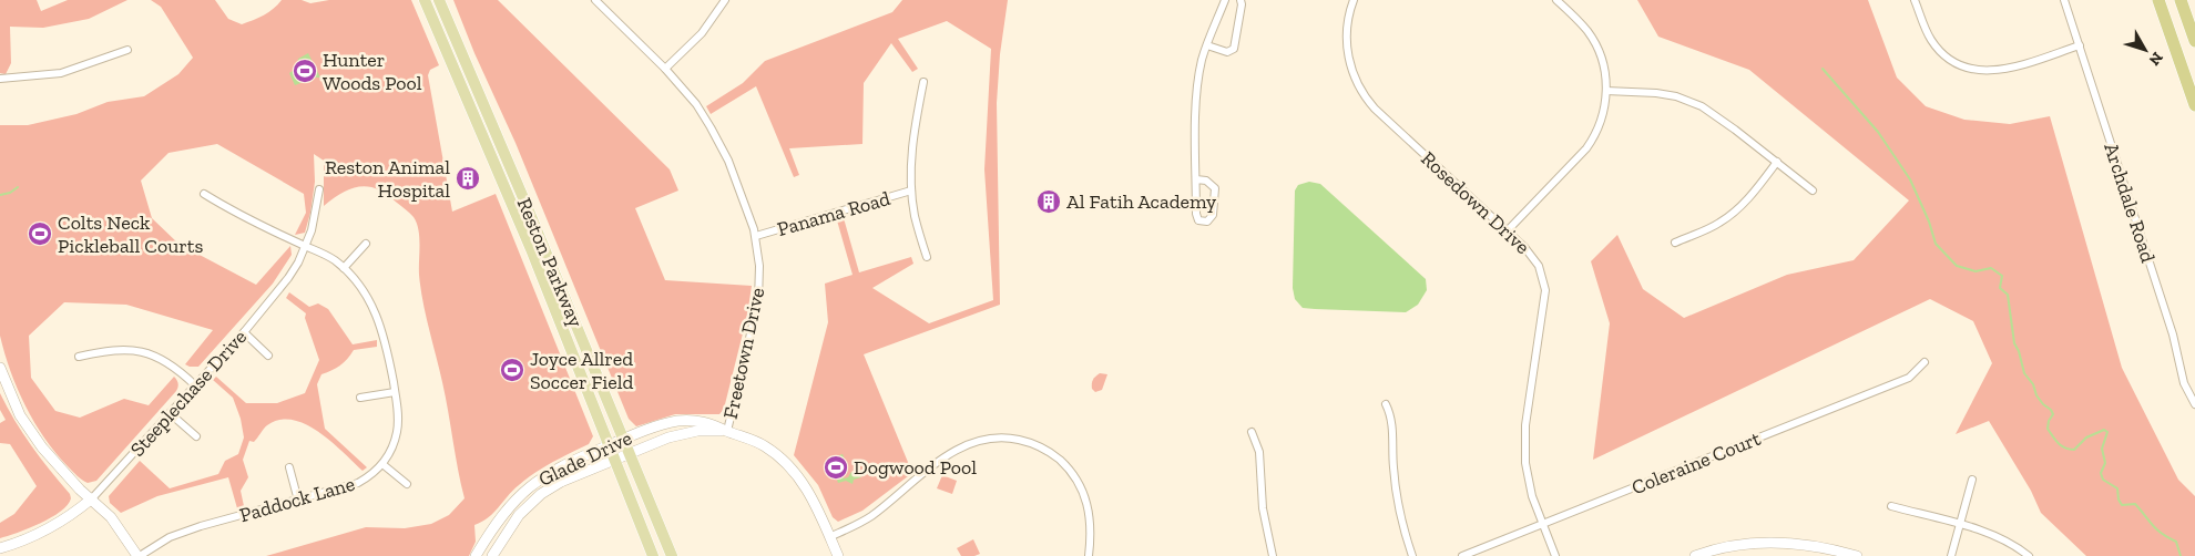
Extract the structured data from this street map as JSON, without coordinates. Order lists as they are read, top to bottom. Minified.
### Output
{"streets":{"main road":["Reston Parkway"],"street":["Rosedown Drive","Archdale Road","Panama Road","Freetown Drive","Steeplechase Drive","Glade Drive","Coleraine Court","Paddock Lane"]},"crossings":[["Rosedown Drive","Coleraine Court"],["Panama Road","Freetown Drive"],["Reston Parkway","Glade Drive"],["Freetown Drive","Glade Drive"],["Steeplechase Drive","Paddock Lane"]],"places":{"sports":["Hunter Woods Pool","Colts Neck Pickleball Courts","Joyce Allred Soccer Field","Dogwood Pool"],"building":["Reston Animal Hospital","Al Fatih Academy"]},"north":"bottom right"}
